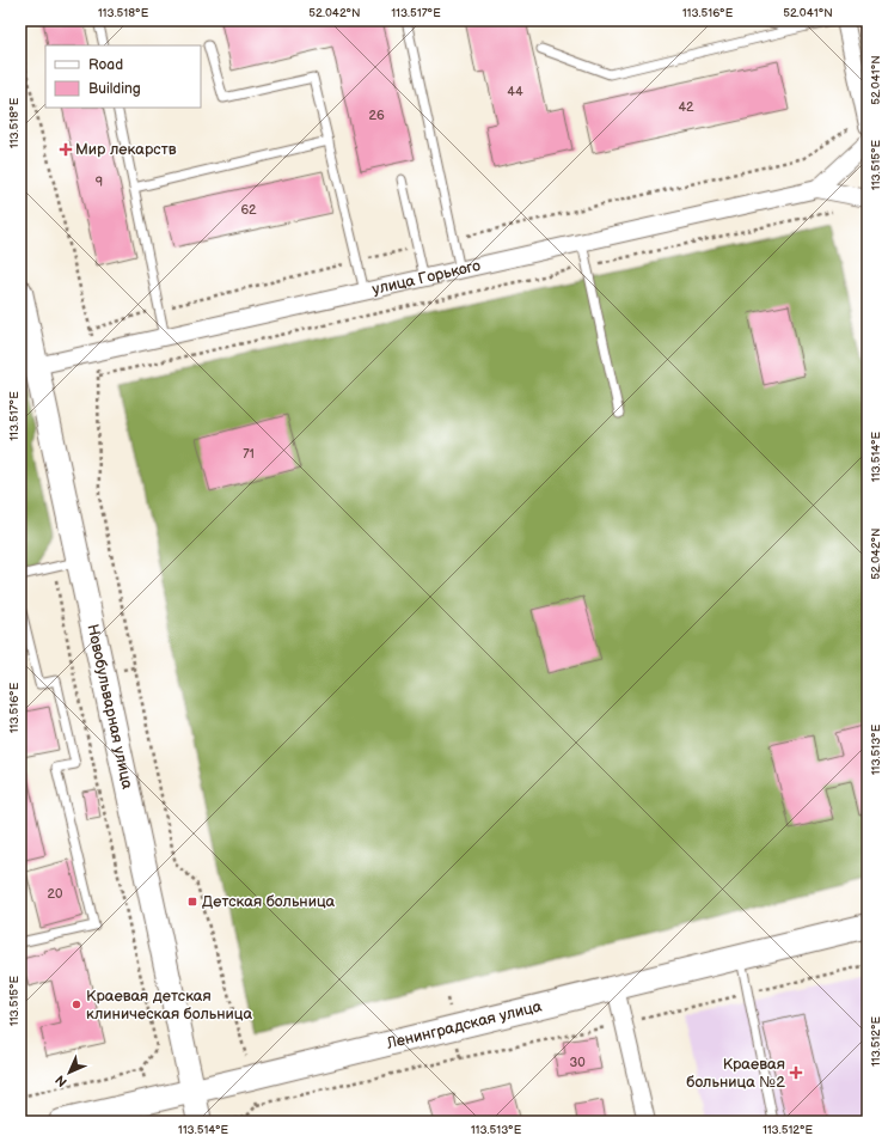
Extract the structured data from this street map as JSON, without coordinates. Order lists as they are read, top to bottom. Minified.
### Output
{"streets":{"street":["улица Горького","Новобульварная улица","Ленинградская улица"]},"crossings":[["улица Горького","Новобульварная улица"],["Новобульварная улица","Ленинградская улица"]],"places":{"health":["Мир лекарств","Краевая больница №2"],"transit":["Детская больница"],"other":["Краевая детская клиническая больница"]},"house_numbers":["44","42","26","9","62","71","20","30"],"legend":["Road","Building"],"north":"bottom left","coordinates":["113.518°E","52.042°N","113.517°E","113.516°E","52.041°N","113.515°E","113.514°E","113.513°E","113.512°E"]}
